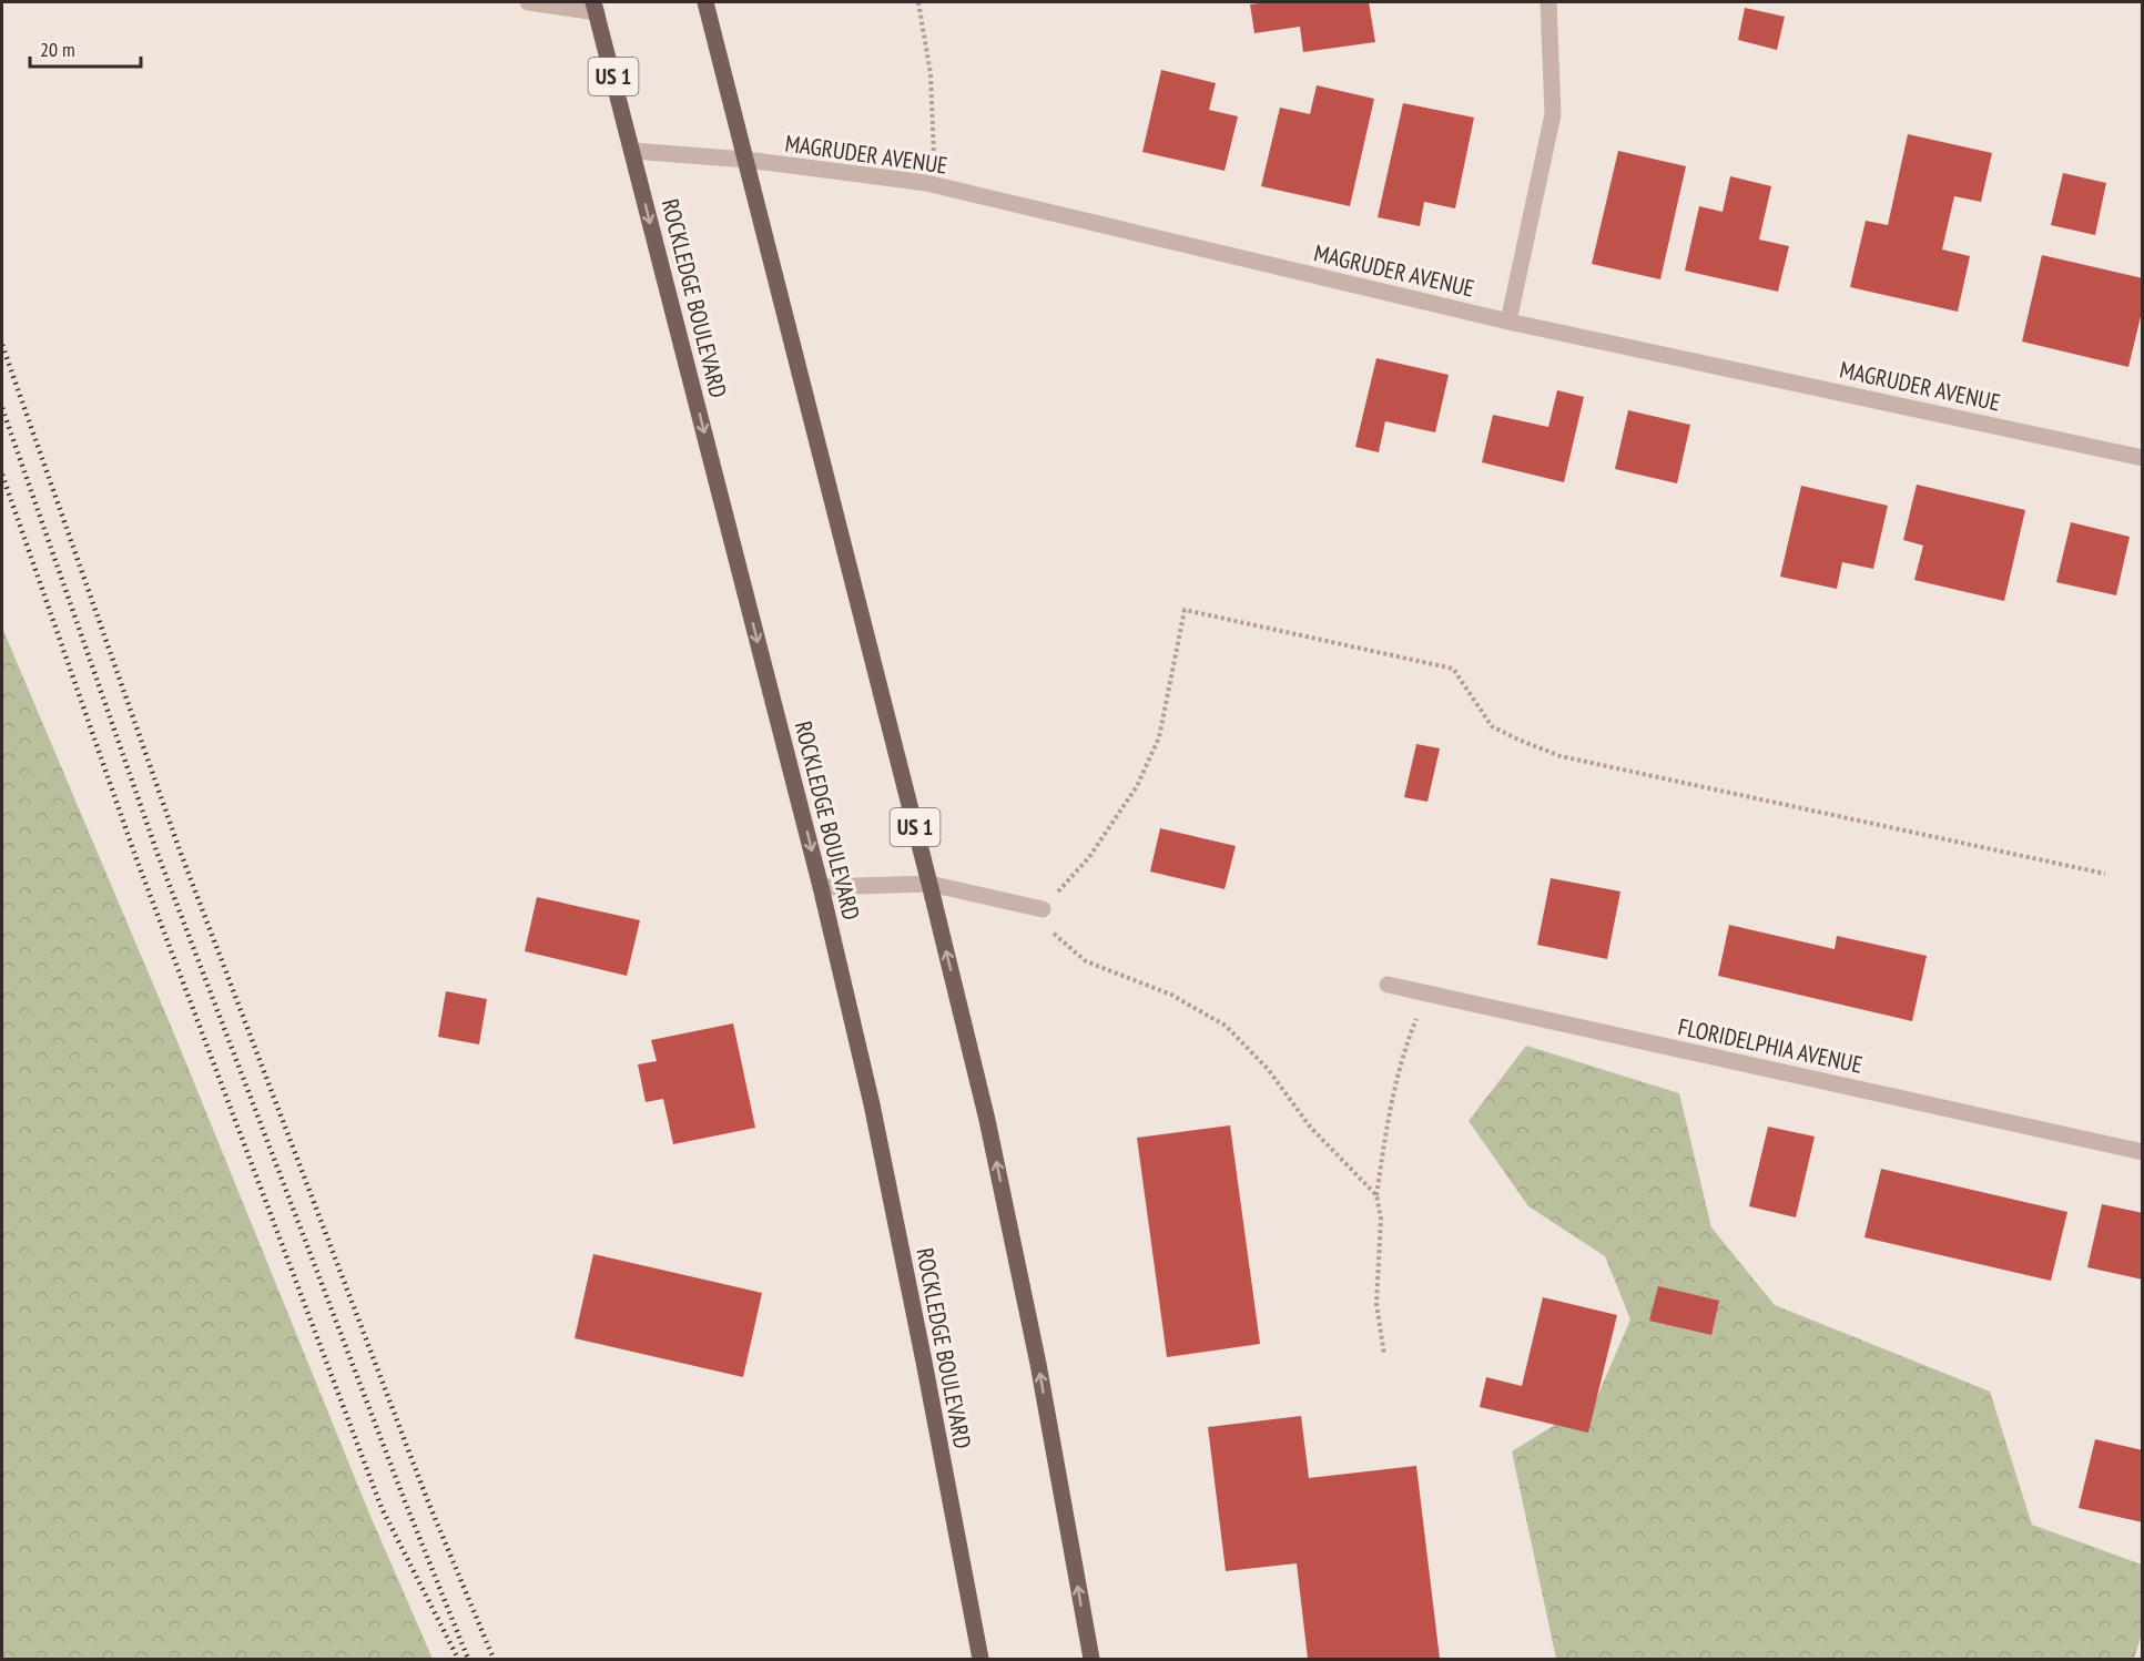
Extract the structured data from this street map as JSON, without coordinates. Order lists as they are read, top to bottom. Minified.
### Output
{"streets":{"main road":["US 1","ROCKLEDGE BOULEVARD"],"street":["MAGRUDER AVENUE","FLORIDELPHIA AVENUE"]},"crossings":[["US 1","MAGRUDER AVENUE"],["MAGRUDER AVENUE","ROCKLEDGE BOULEVARD"]],"scale_bar":"20 m"}
